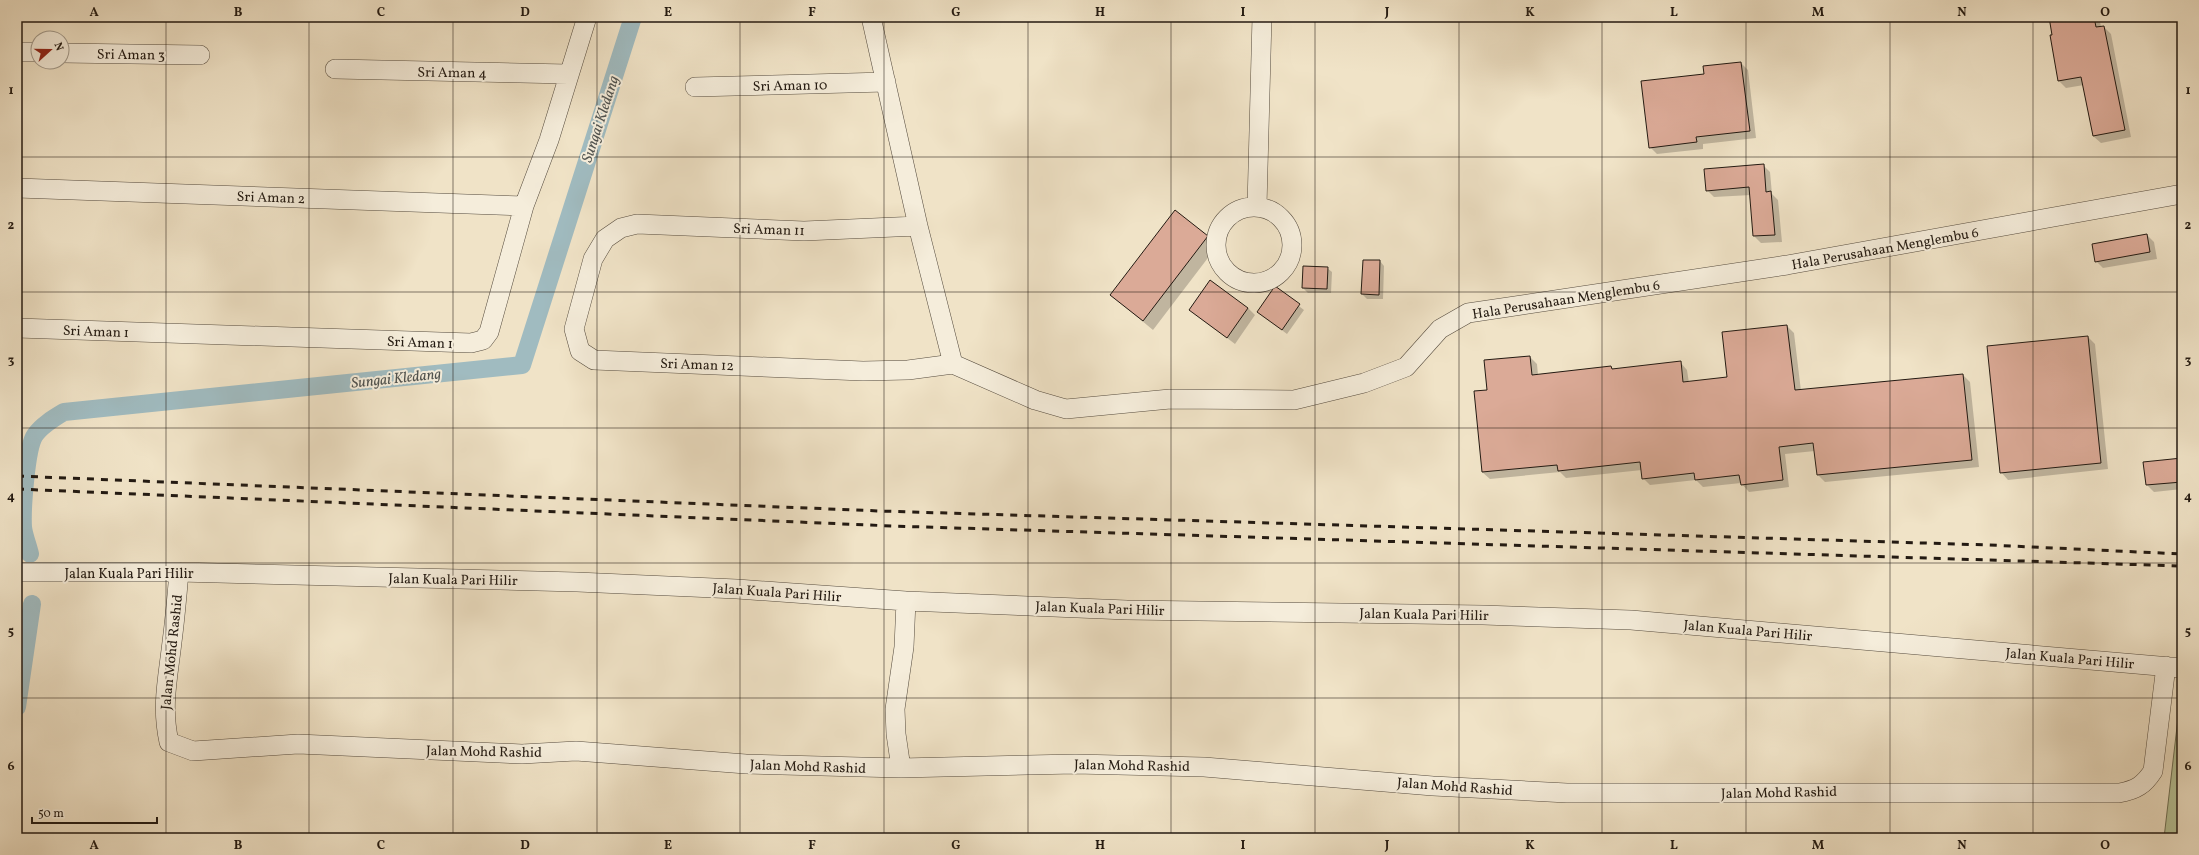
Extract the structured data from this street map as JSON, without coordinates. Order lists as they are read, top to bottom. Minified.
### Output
{"streets":{"street":["Sri Aman 3","Sri Aman 4","Sri Aman 10","Sri Aman 2","Sri Aman 11","Hala Perusahaan Menglembu 6","Sri Aman 1","Sri Aman 12","Jalan Kuala Pari Hilir","Jalan Mohd Rashid"]},"crossings":[["Sri Aman 4","Sri Aman 1"],["Sri Aman 2","Sri Aman 1"],["Sri Aman 11","Sri Aman 12"],["Hala Perusahaan Menglembu 6","Sri Aman 12"],["Jalan Kuala Pari Hilir","Jalan Mohd Rashid"]],"water":["Sungai Kledang"],"scale_bar":"50 m","north":"right","grid":{"columns":["A","B","C","D","E","F","G","H","I","J","K","L","M","N","O"],"rows":["1","2","3","4","5","6"]}}
